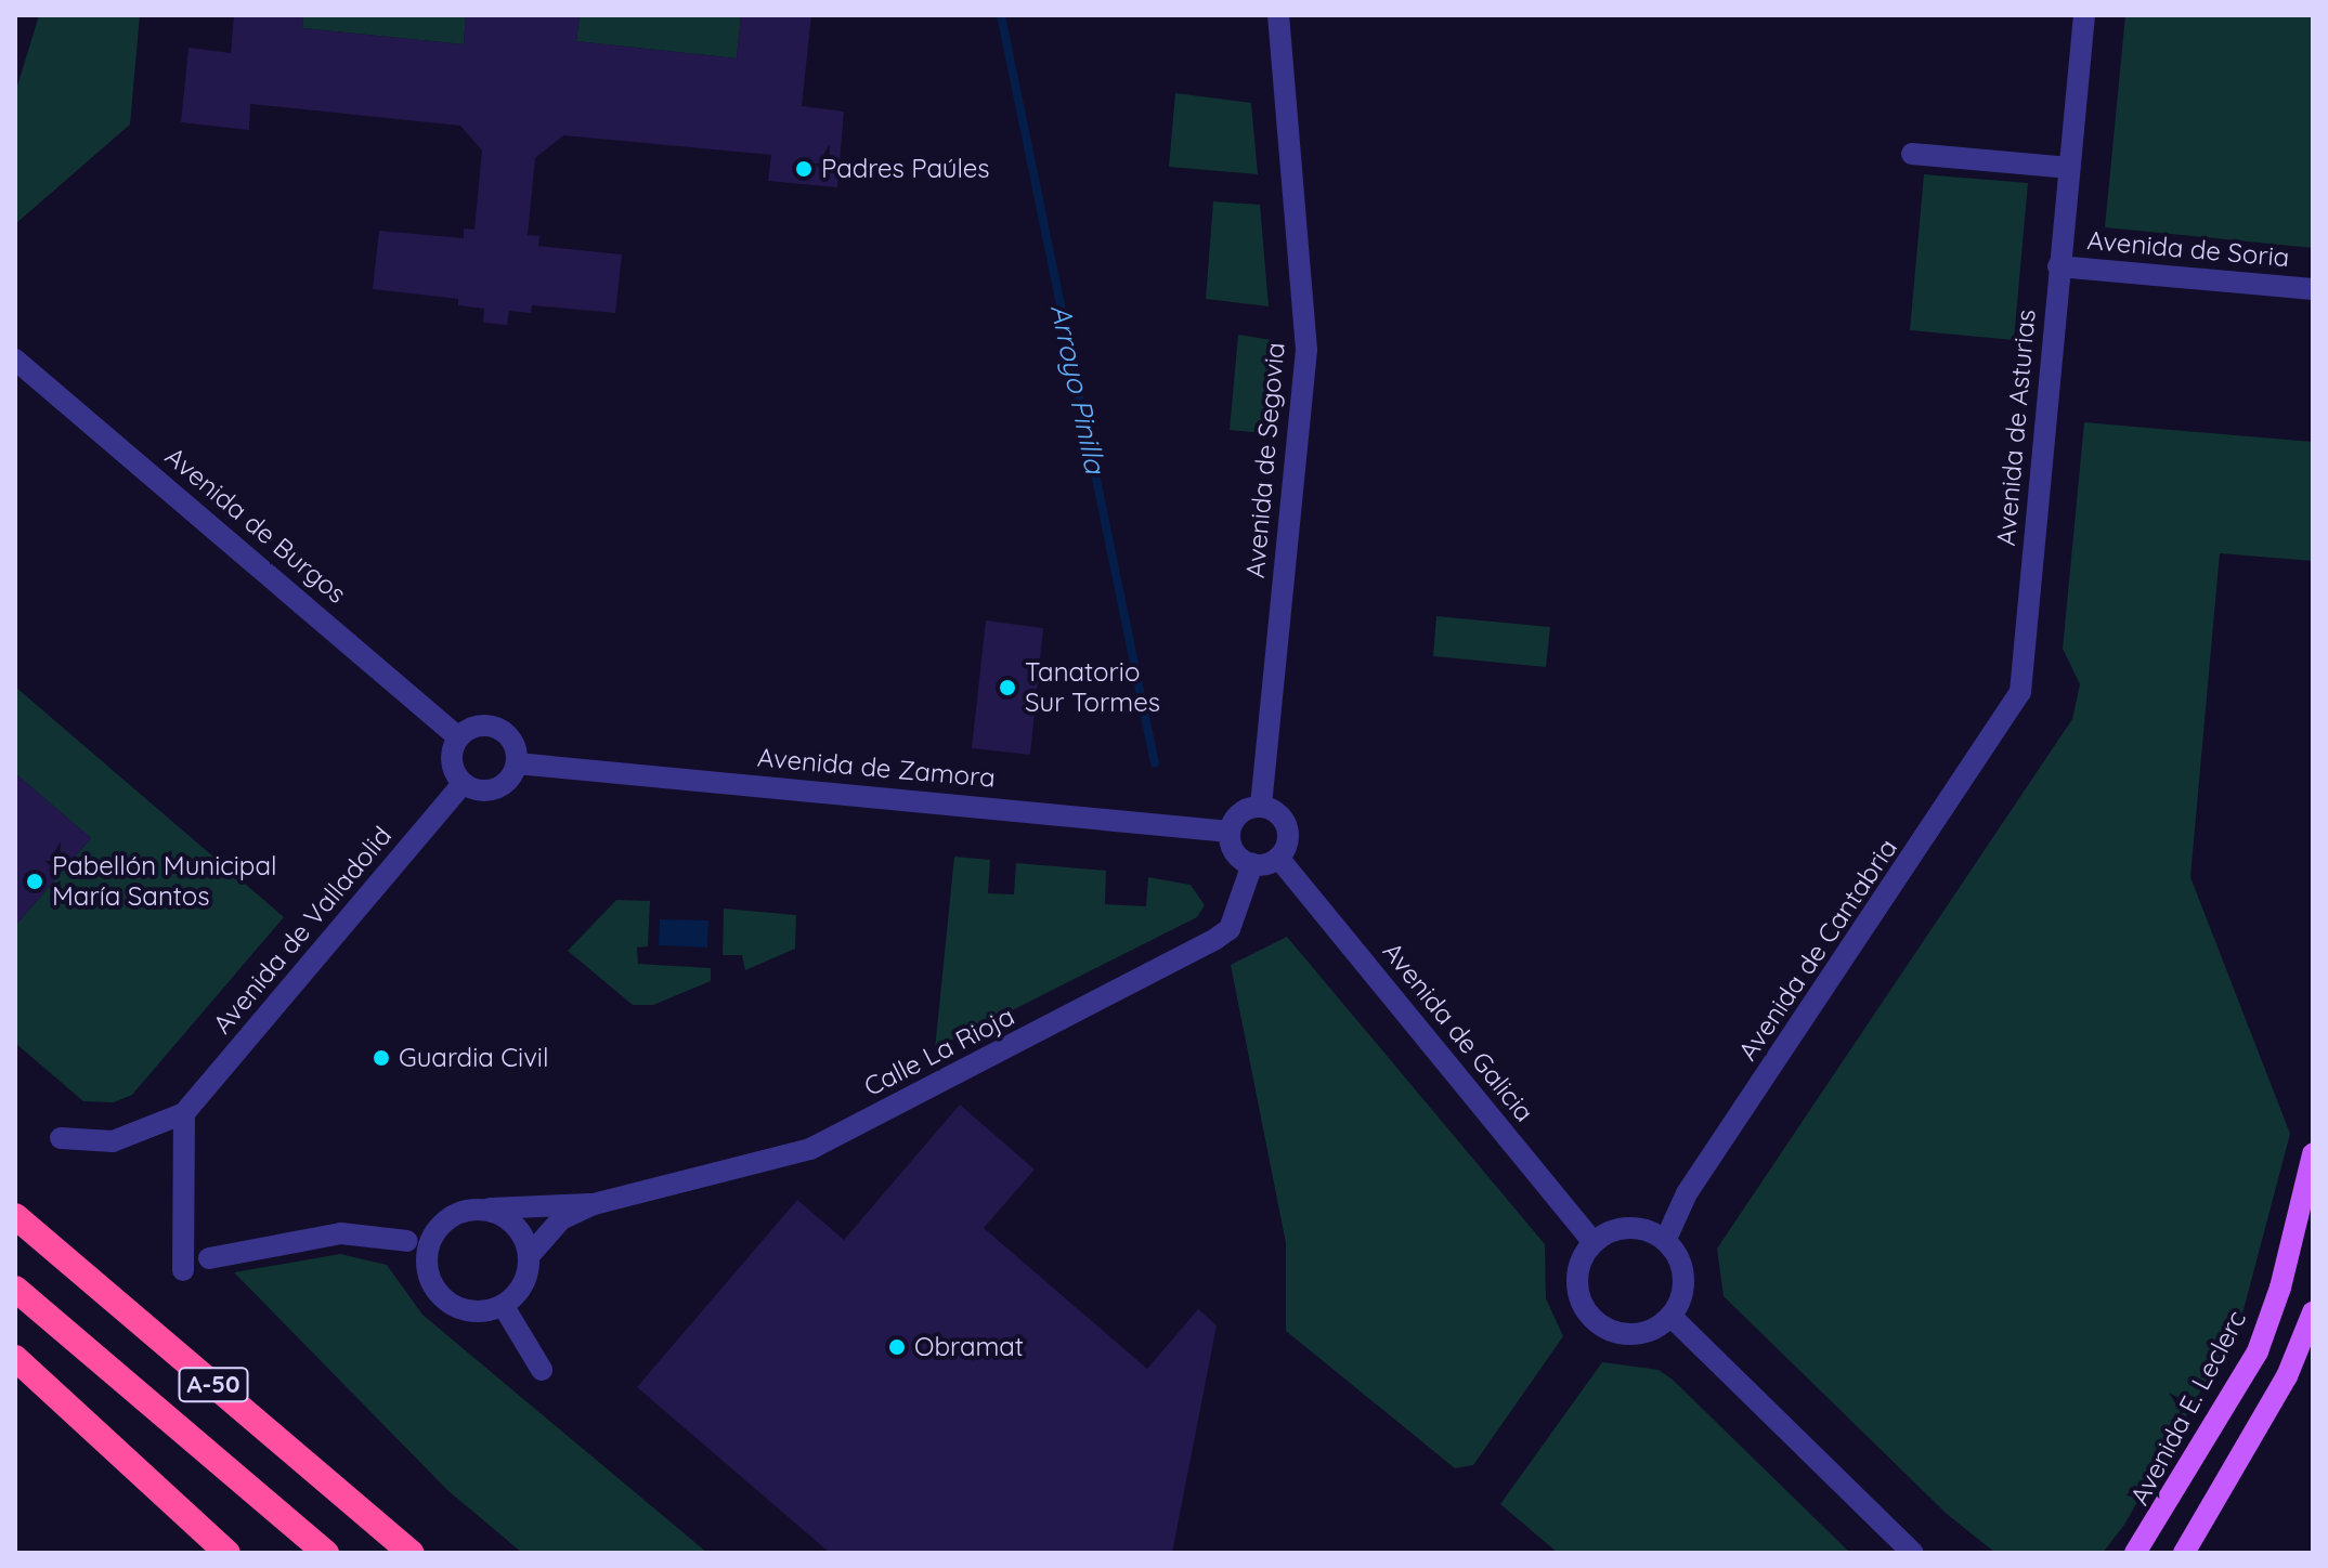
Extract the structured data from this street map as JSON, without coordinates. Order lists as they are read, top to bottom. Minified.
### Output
{"streets":{"highway":["A-50"],"main road":["Avenida E. Leclerc"],"street":["Avenida de Soria","Avenida de Asturias","Avenida de Segovia","Avenida de Burgos","Avenida de Zamora","Avenida de Valladolid","Avenida de Cantabria","Avenida de Galicia","Calle La Rioja"]},"crossings":[["Avenida de Soria","Avenida de Asturias"],["Avenida de Asturias","Avenida de Cantabria"],["Avenida de Segovia","Avenida de Zamora"],["Avenida de Segovia","Avenida de Galicia"],["Avenida de Segovia","Calle La Rioja"],["Avenida de Burgos","Avenida de Zamora"],["Avenida de Burgos","Avenida de Valladolid"],["Avenida de Zamora","Avenida de Valladolid"],["Avenida de Zamora","Avenida de Galicia"],["Avenida de Zamora","Calle La Rioja"],["Avenida de Cantabria","Avenida de Galicia"],["Avenida de Galicia","Calle La Rioja"]],"water":["Arroyo Pinilla"],"places":["Padres Paúles","Tanatorio Sur Tormes","Pabellón Municipal María Santos","Guardia Civil","Obramat"]}
